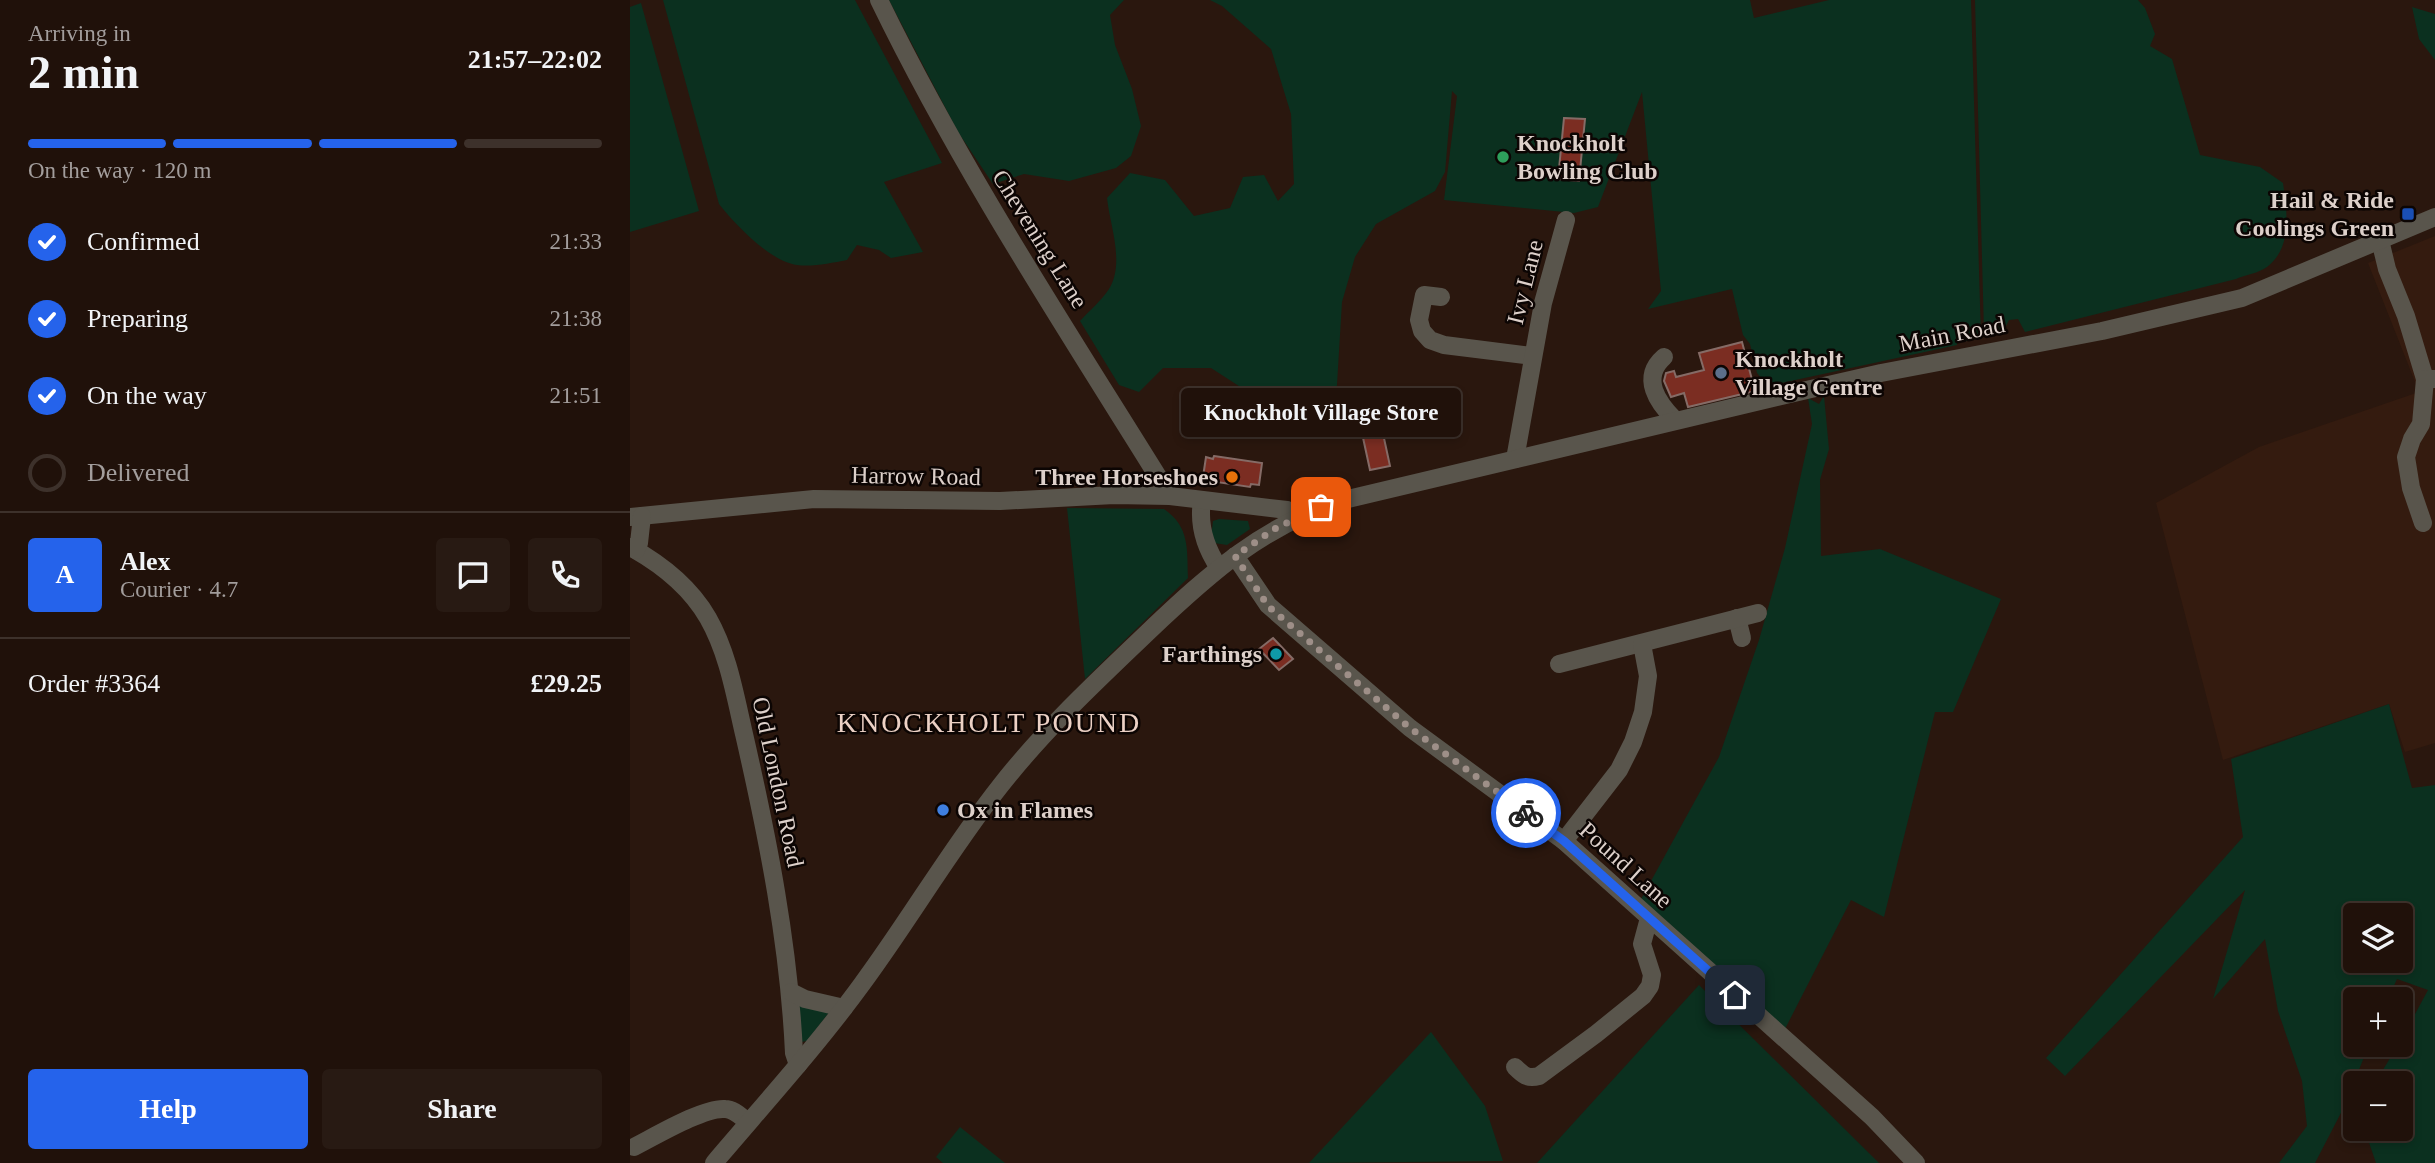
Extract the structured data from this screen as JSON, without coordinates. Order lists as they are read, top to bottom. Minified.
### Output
{"streets":{"street":["Chevening Lane","Ivy Lane","Main Road","Harrow Road","Old London Road","Pound Lane"]},"crossings":[["Chevening Lane","Harrow Road"],["Ivy Lane","Main Road"],["Main Road","Harrow Road"],["Main Road","Old London Road"],["Main Road","Pound Lane"]],"districts":["KNOCKHOLT POUND"],"places":{"other":["Knockholt Bowling Club","Knockholt Village Centre","Three Horseshoes","Knockholt Village Store","Farthings","Ox in Flames"],"transit":["Hail & Ride Coolings Green"]},"page":{"heading":["2 min","Arriving in","21:57–22:02"],"panel":["Alex","Courier · 4.7","Order #3364","£29.25"],"bar":"On the way · 120 m","list":[["Confirmed","21:33"],["Preparing","21:38"],["On the way","21:51"],"Delivered"],"bubble":"Knockholt Village Store","round":"A","map_buttons":["+","−"],"buttons":["Help","Share"]}}
